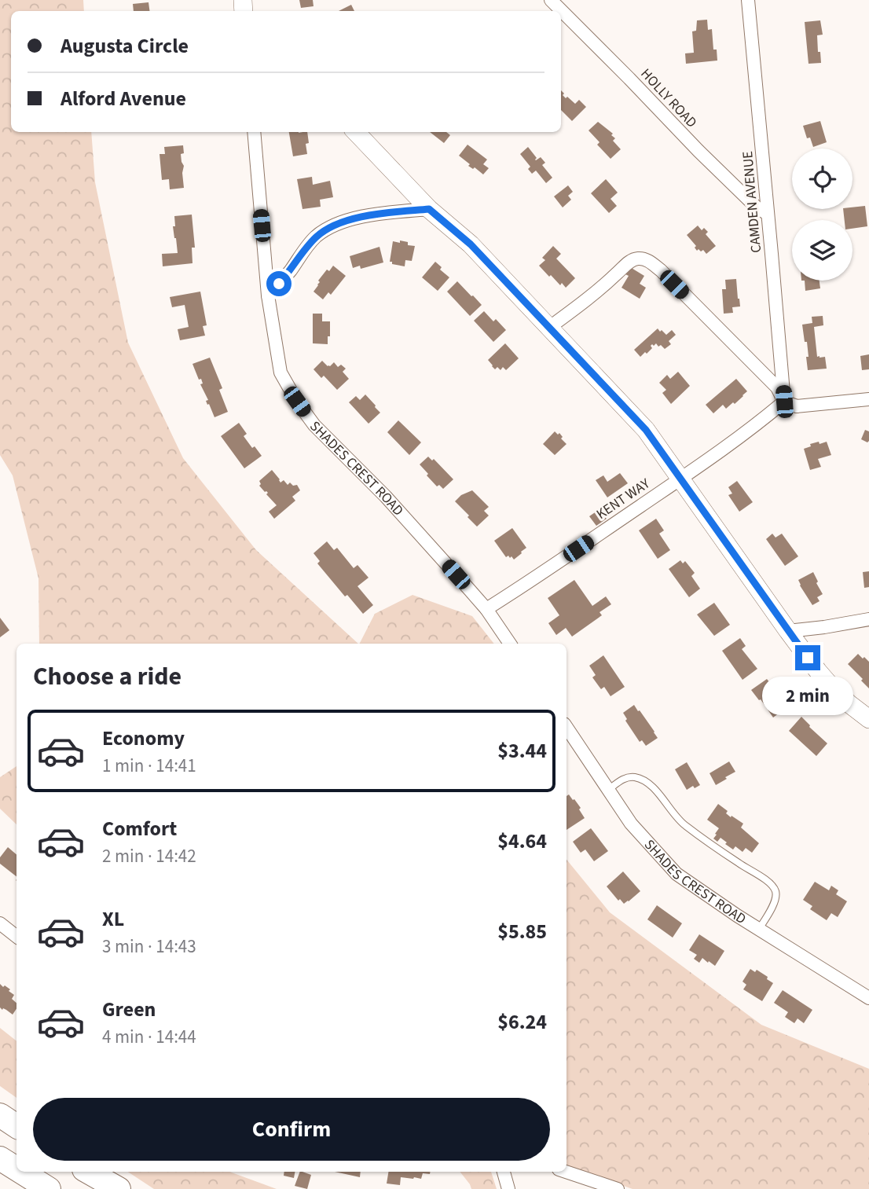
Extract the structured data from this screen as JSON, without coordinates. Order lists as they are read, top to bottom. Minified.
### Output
{"streets":{"street":["HOLLY ROAD","CAMDEN AVENUE","SHADES CREST ROAD","KENT WAY"]},"crossings":[["HOLLY ROAD","CAMDEN AVENUE"],["CAMDEN AVENUE","KENT WAY"],["SHADES CREST ROAD","KENT WAY"]],"page":{"banner":["Augusta Circle","Alford Avenue"],"heading":"Choose a ride","bubble":"2 min","list":[{"name":"Economy","note":"1 min · 14:41","value":"$3.44"},{"name":"Comfort","note":"2 min · 14:42","value":"$4.64"},{"name":"XL","note":"3 min · 14:43","value":"$5.85"},{"name":"Green","note":"4 min · 14:44","value":"$6.24"}],"buttons":"Confirm"}}
